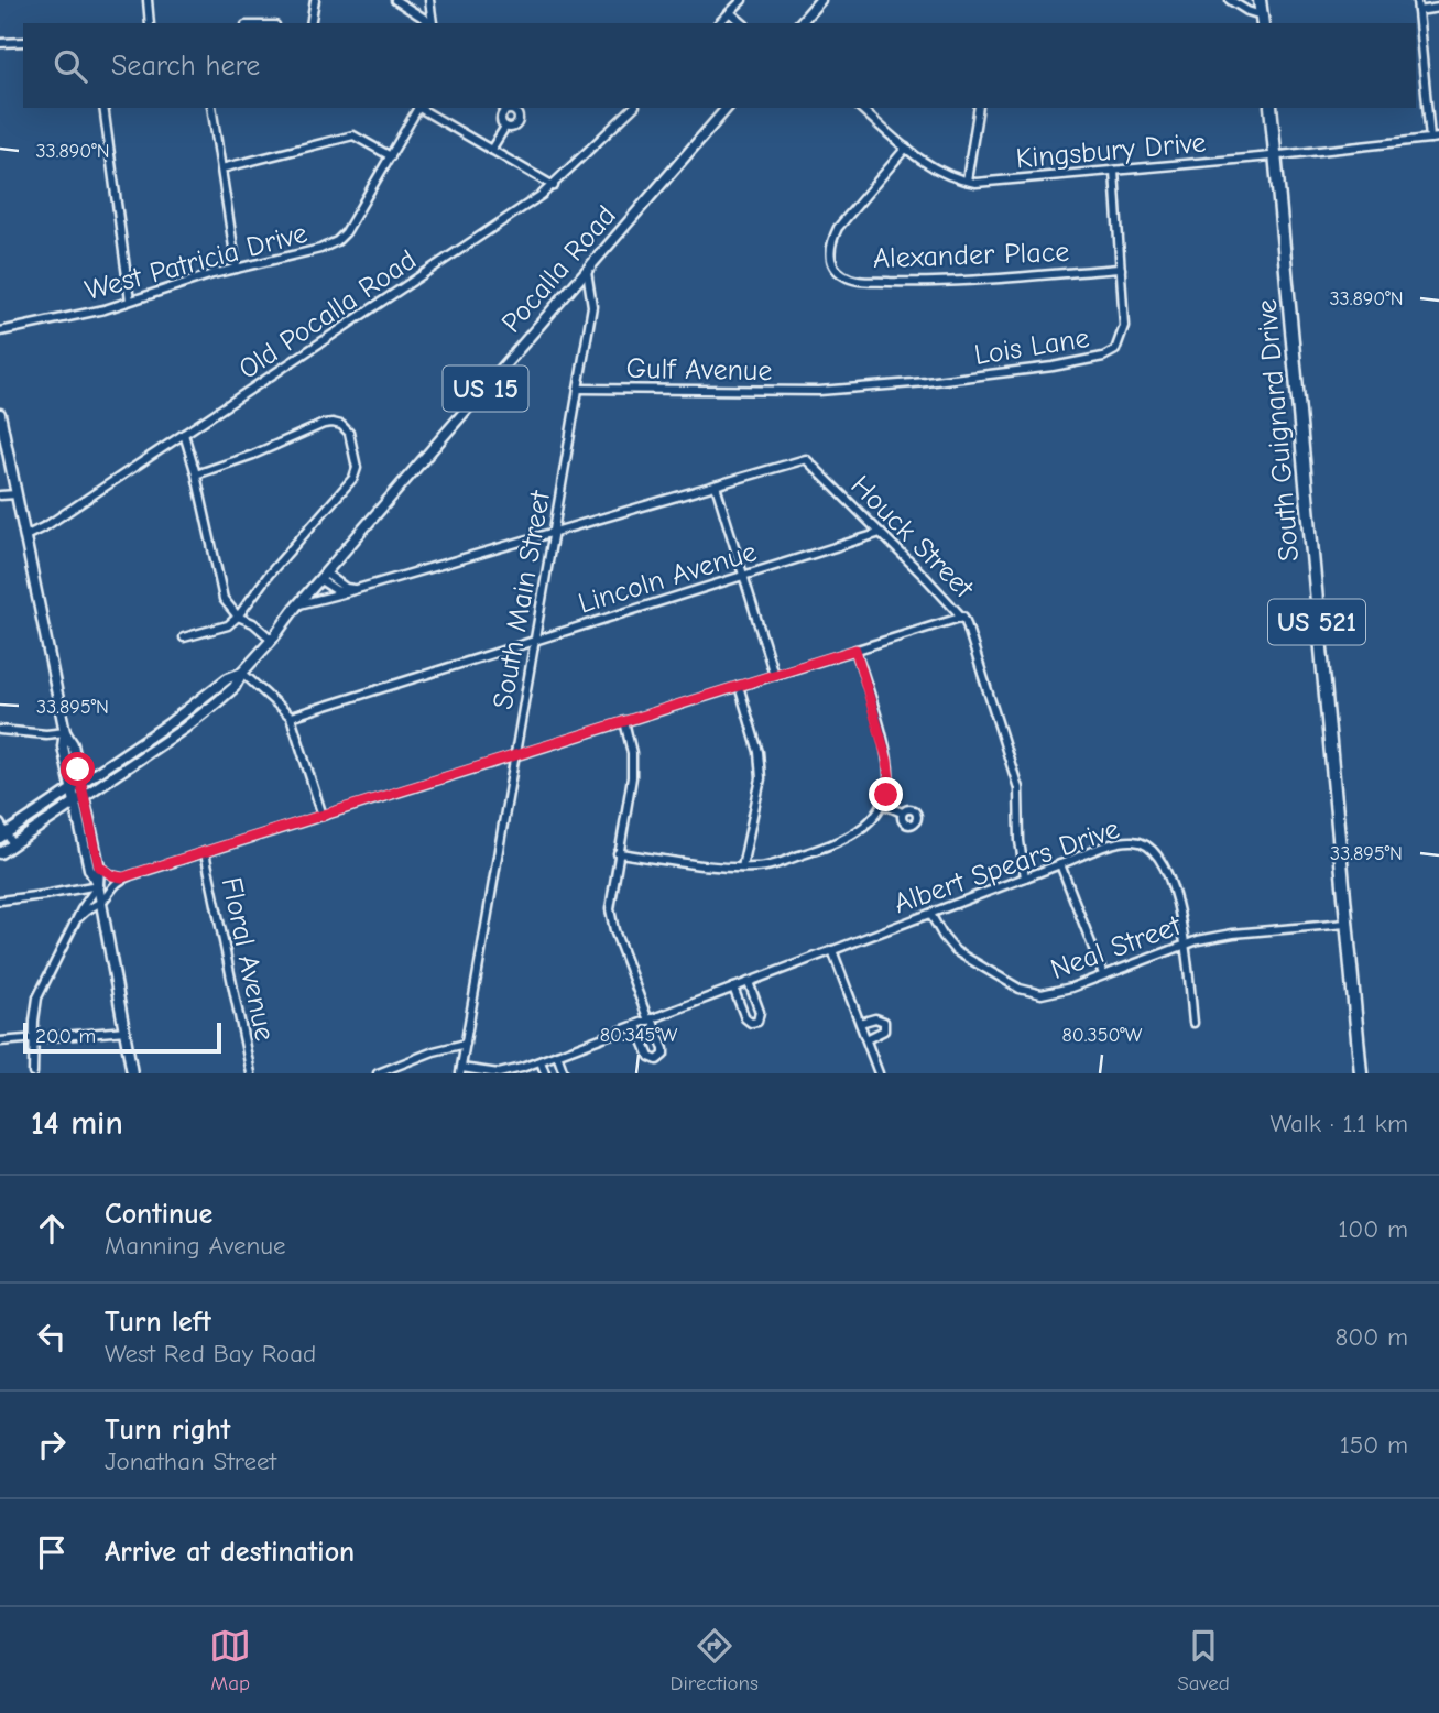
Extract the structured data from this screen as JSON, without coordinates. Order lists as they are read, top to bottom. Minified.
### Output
{"streets":{"highway":["South Guignard Drive","US 521"],"main road":["Pocalla Road","US 15"],"street":["Kingsbury Drive","Alexander Place","West Patricia Drive","Old Pocalla Road","Lois Lane","Gulf Avenue","Houck Street","Lincoln Avenue","South Main Street","Albert Spears Drive","Neal Street","Floral Avenue"]},"crossings":[["Kingsbury Drive","Alexander Place"],["Kingsbury Drive","Lois Lane"],["Kingsbury Drive","South Guignard Drive"],["Alexander Place","Lois Lane"],["Pocalla Road","US 15"],["Pocalla Road","South Main Street"],["Lois Lane","Gulf Avenue"],["Gulf Avenue","South Main Street"],["South Guignard Drive","Neal Street"],["Houck Street","Lincoln Avenue"],["Houck Street","Albert Spears Drive"],["Lincoln Avenue","South Main Street"],["South Main Street","Albert Spears Drive"],["Albert Spears Drive","Neal Street"]],"scale_bar":"200 m","page":{"search":"Search here","scale":"200 m","heading":["14 min","Walk · 1.1 km"],"list":[["Continue","Manning Avenue","100 m"],["Turn left","West Red Bay Road","800 m"],["Turn right","Jonathan Street","150 m"],"Arrive at destination"],"nav":["Map","Directions","Saved"]},"coordinates":["33.890°N","33.895°N","80.345°W","80.350°W"]}
